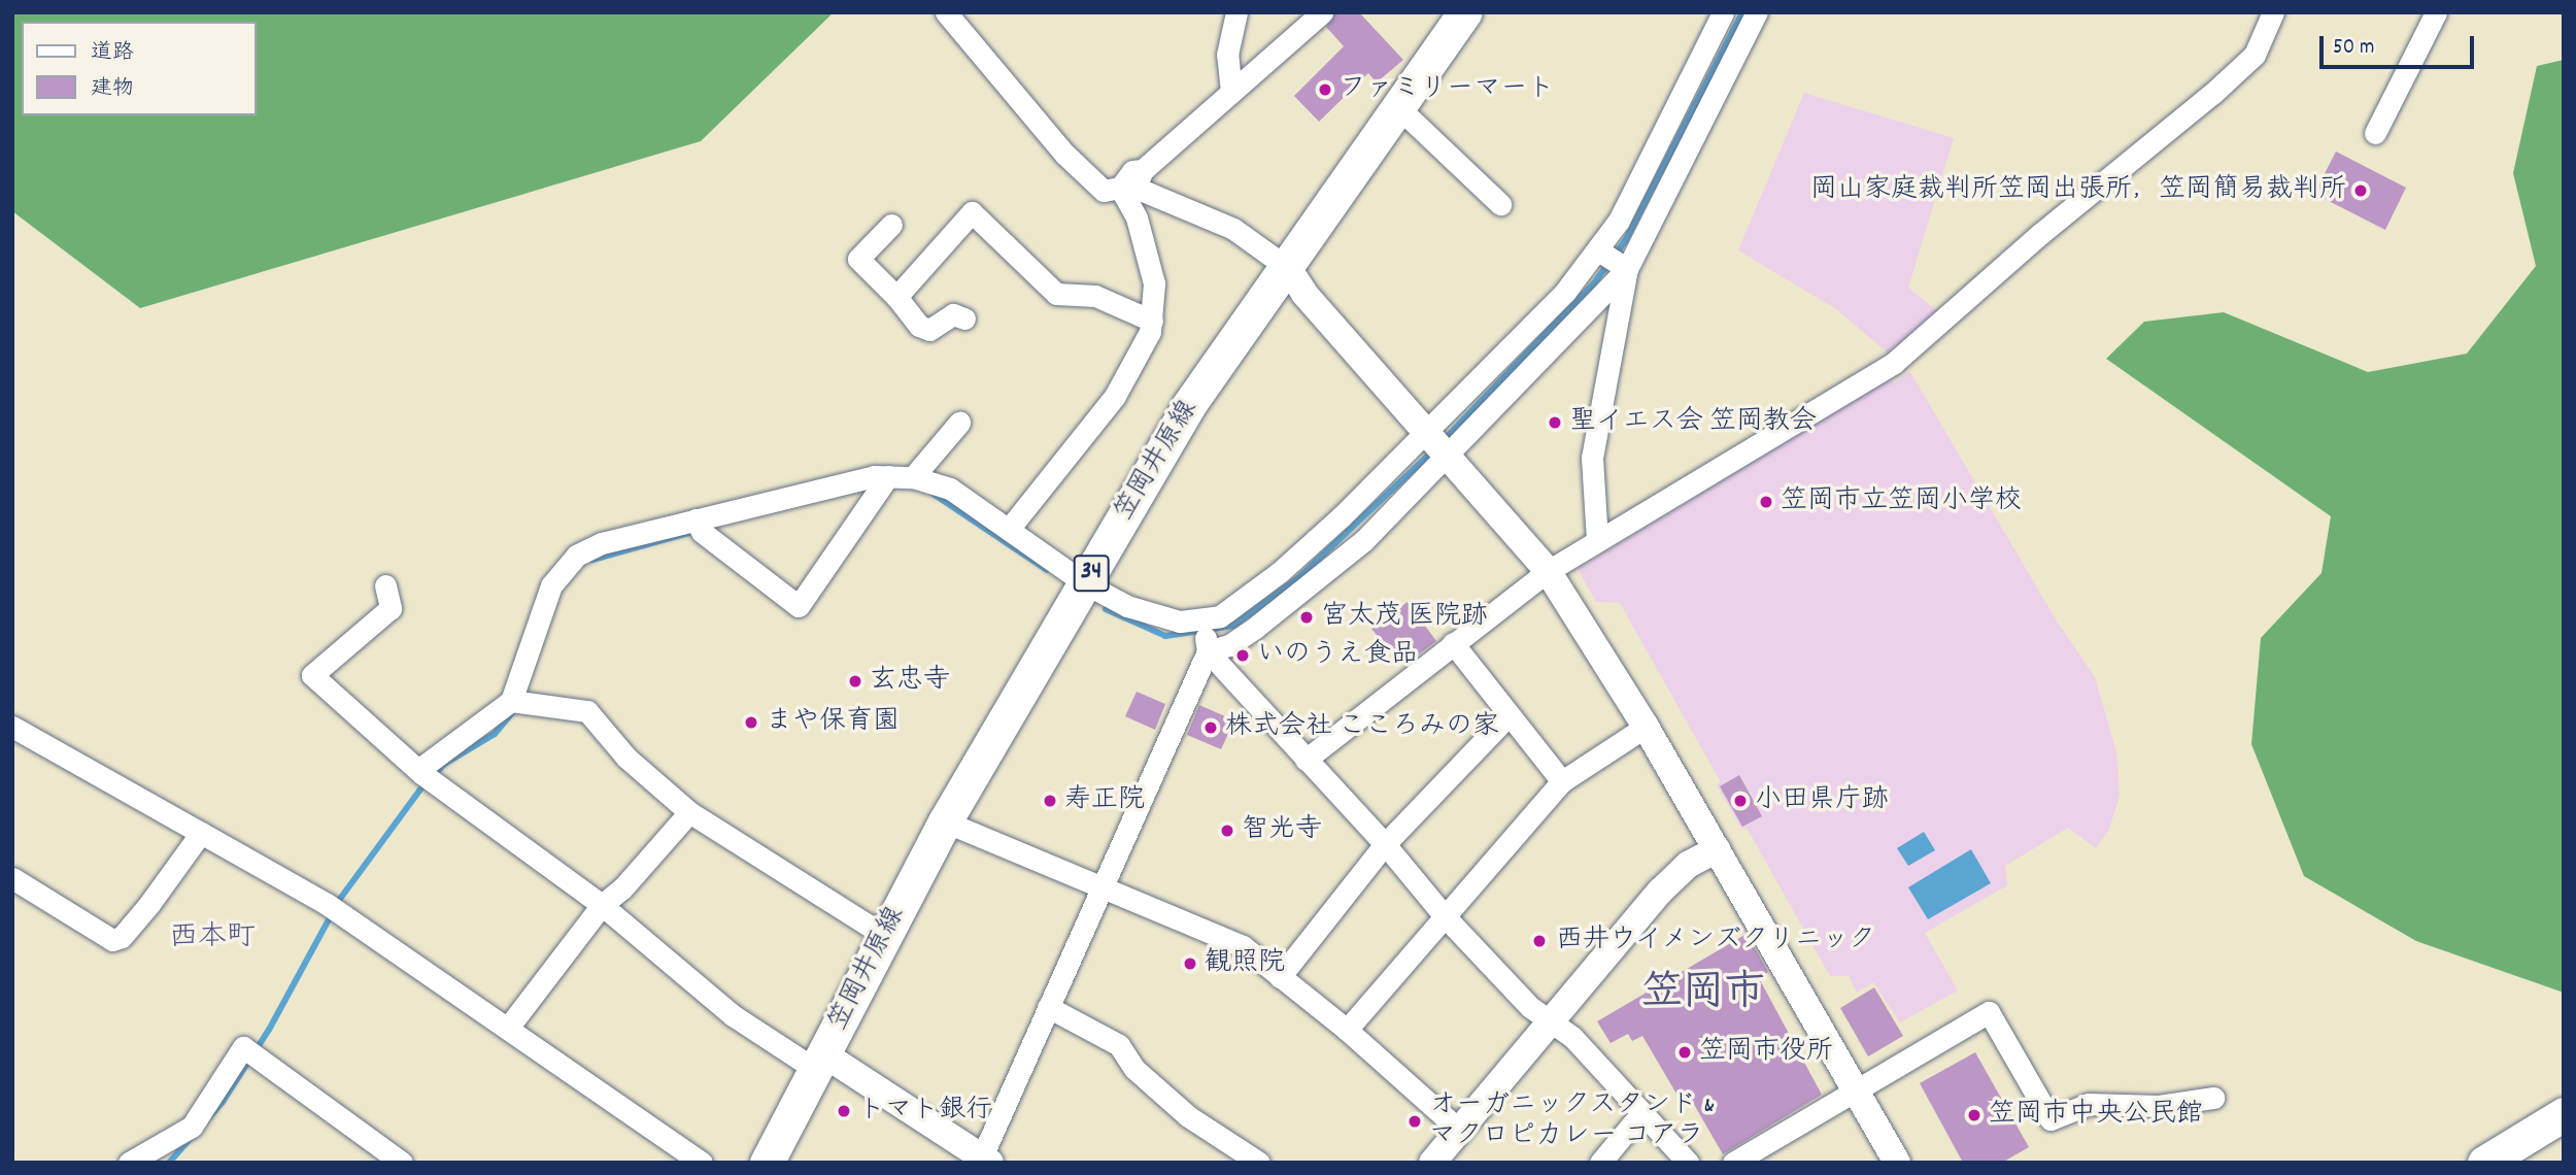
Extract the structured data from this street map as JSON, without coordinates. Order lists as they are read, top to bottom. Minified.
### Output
{"streets":{"main road":["笠岡井原線","34"]},"districts":["西本町","笠岡市"],"places":["ファミリーマート","岡山家庭裁判所笠岡出張所，笠岡簡易裁判所","聖イエス会 笠岡教会","笠岡市立笠岡小学校","宮太茂 医院跡","いのうえ食品","玄忠寺","まや保育園","株式会社 こころみの家","寿正院","小田県庁跡","智光寺","西井ウイメンズクリニック","観照院","笠岡市役所","トマト銀行","笠岡市中央公民館","オーガニックスタンド & マクロピカレー コアラ"],"legend":["道路","建物"],"scale_bar":"50 m"}
